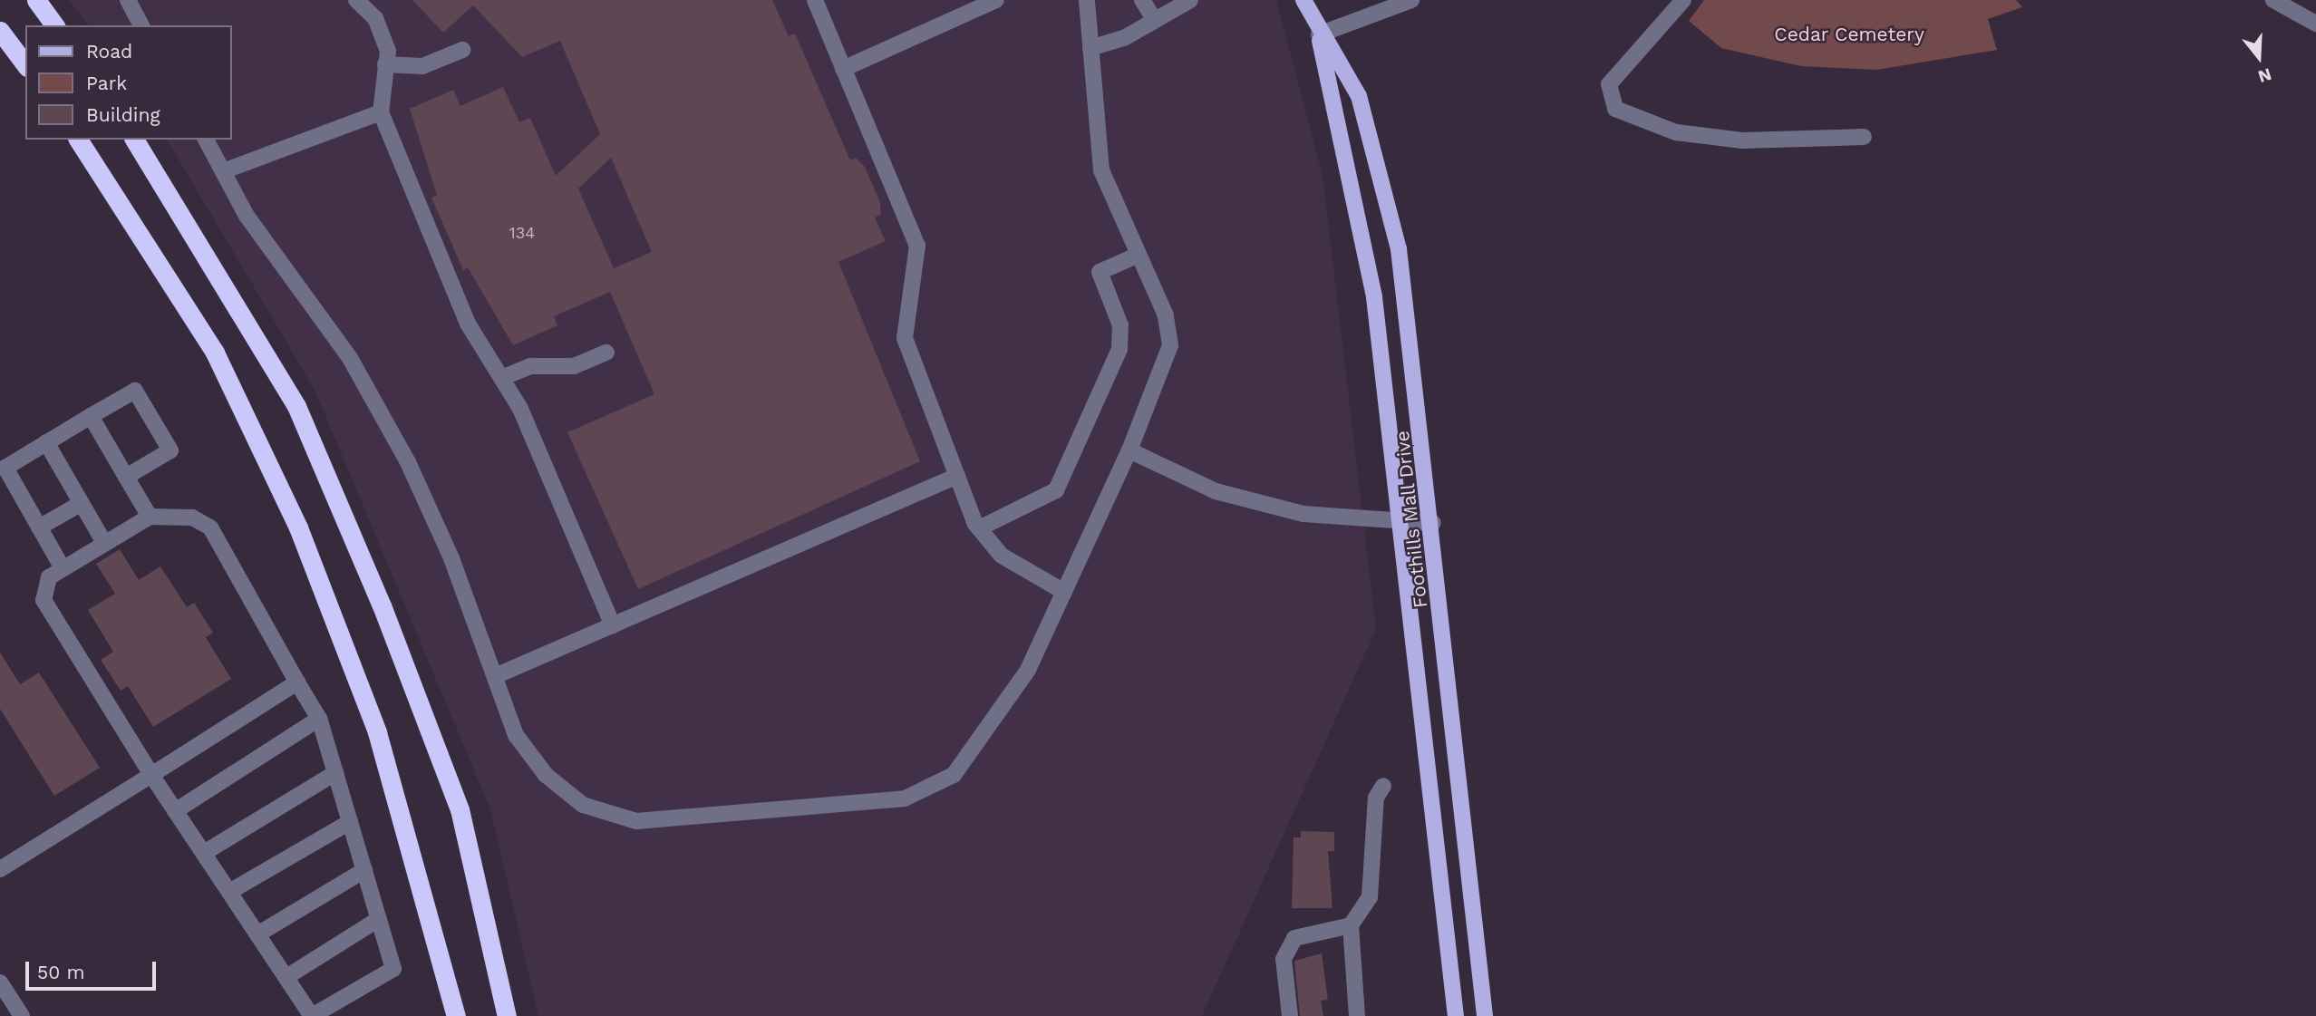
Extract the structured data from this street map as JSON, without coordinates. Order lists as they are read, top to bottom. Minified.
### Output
{"streets":{"main road":["Foothills Mall Drive"]},"parks":["Cedar Cemetery"],"house_numbers":["134"],"legend":["Road","Park","Building"],"scale_bar":"50 m","north":"bottom"}
